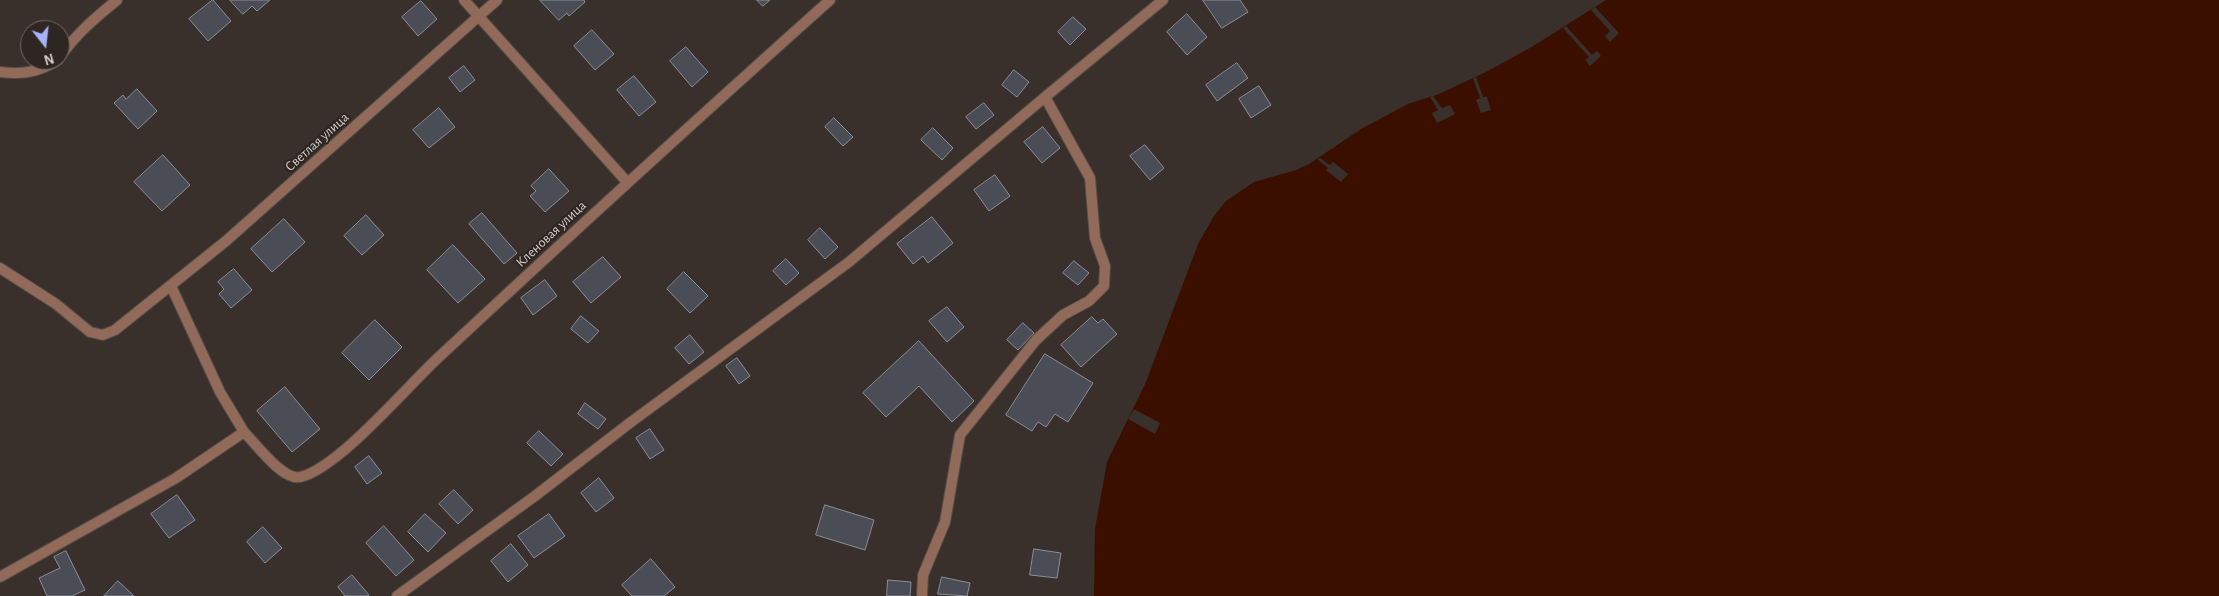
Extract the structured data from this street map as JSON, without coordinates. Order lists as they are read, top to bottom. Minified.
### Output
{"streets":{"street":["Светлая улица","Кленовая улица"]},"north":"bottom"}
